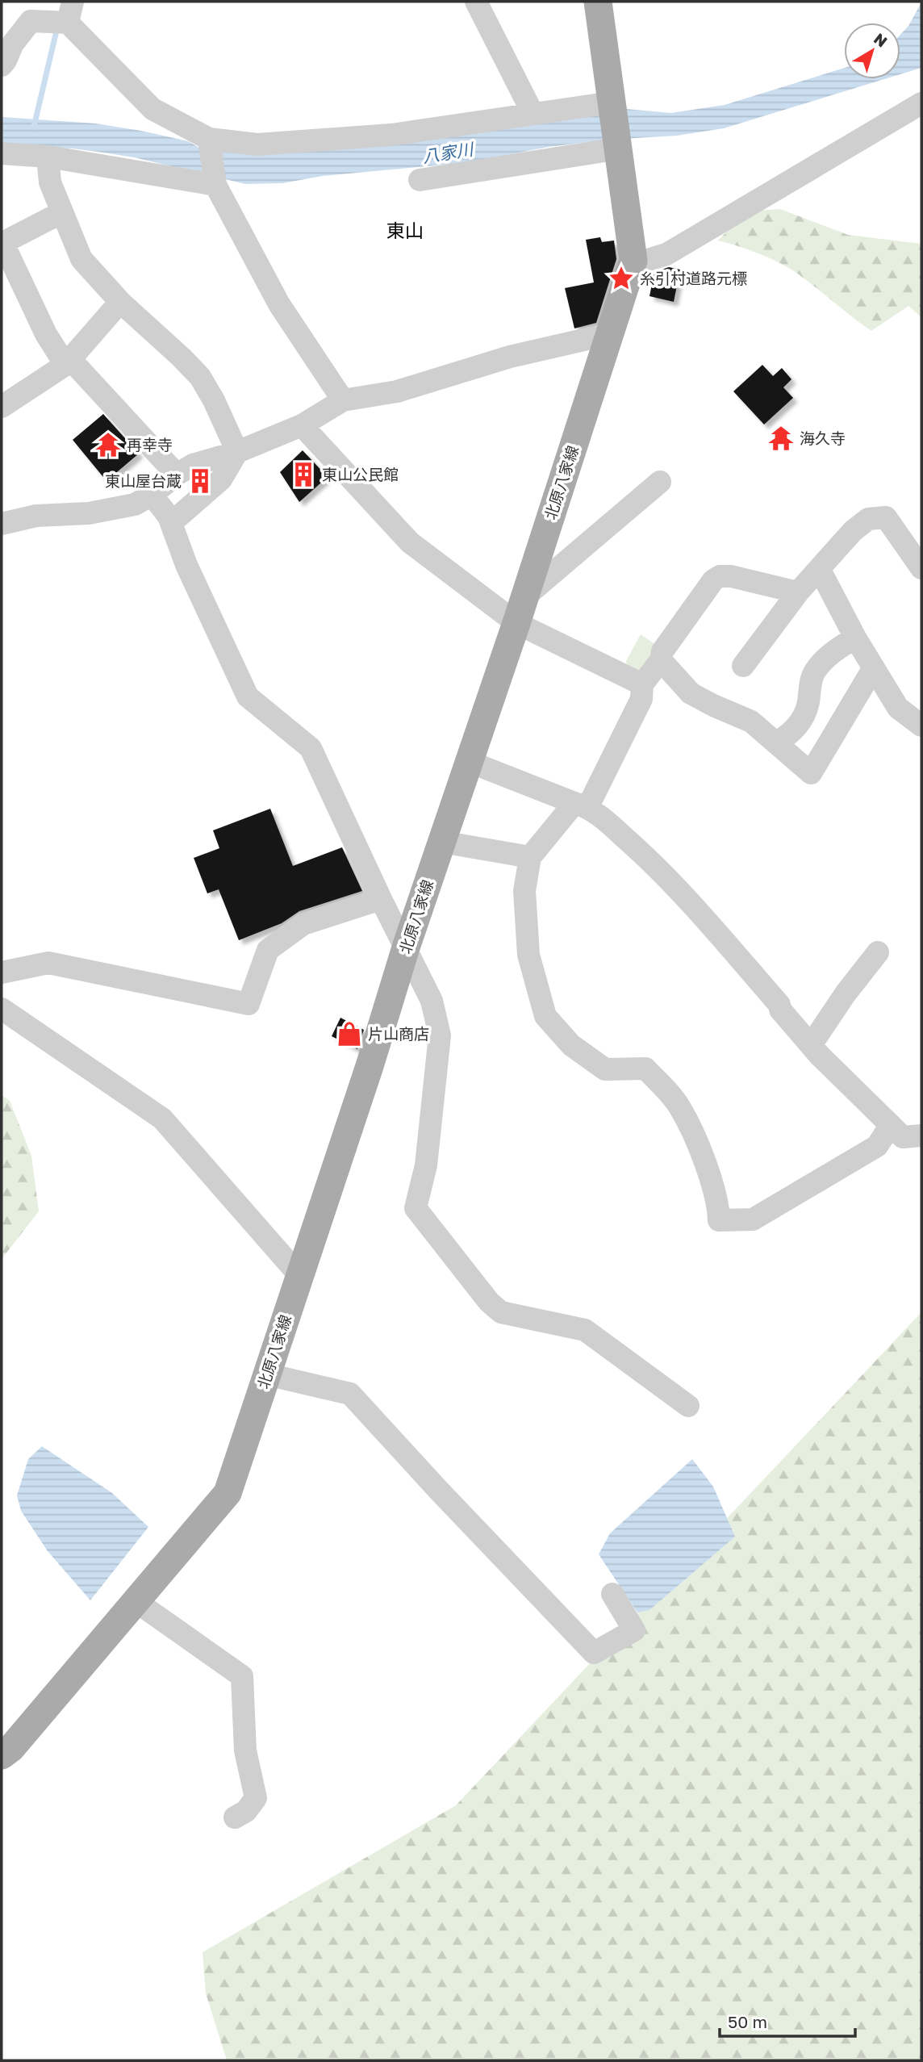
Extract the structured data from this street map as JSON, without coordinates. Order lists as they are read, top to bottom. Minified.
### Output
{"streets":{"main road":["北原八家線"]},"districts":["東山"],"water":["八家川"],"places":{"place":["糸引村道路元標"],"temple":["海久寺","再幸寺"],"building":["東山公民館","東山屋台蔵"],"shop":["片山商店"]},"scale_bar":"50 m","north":"top right"}
